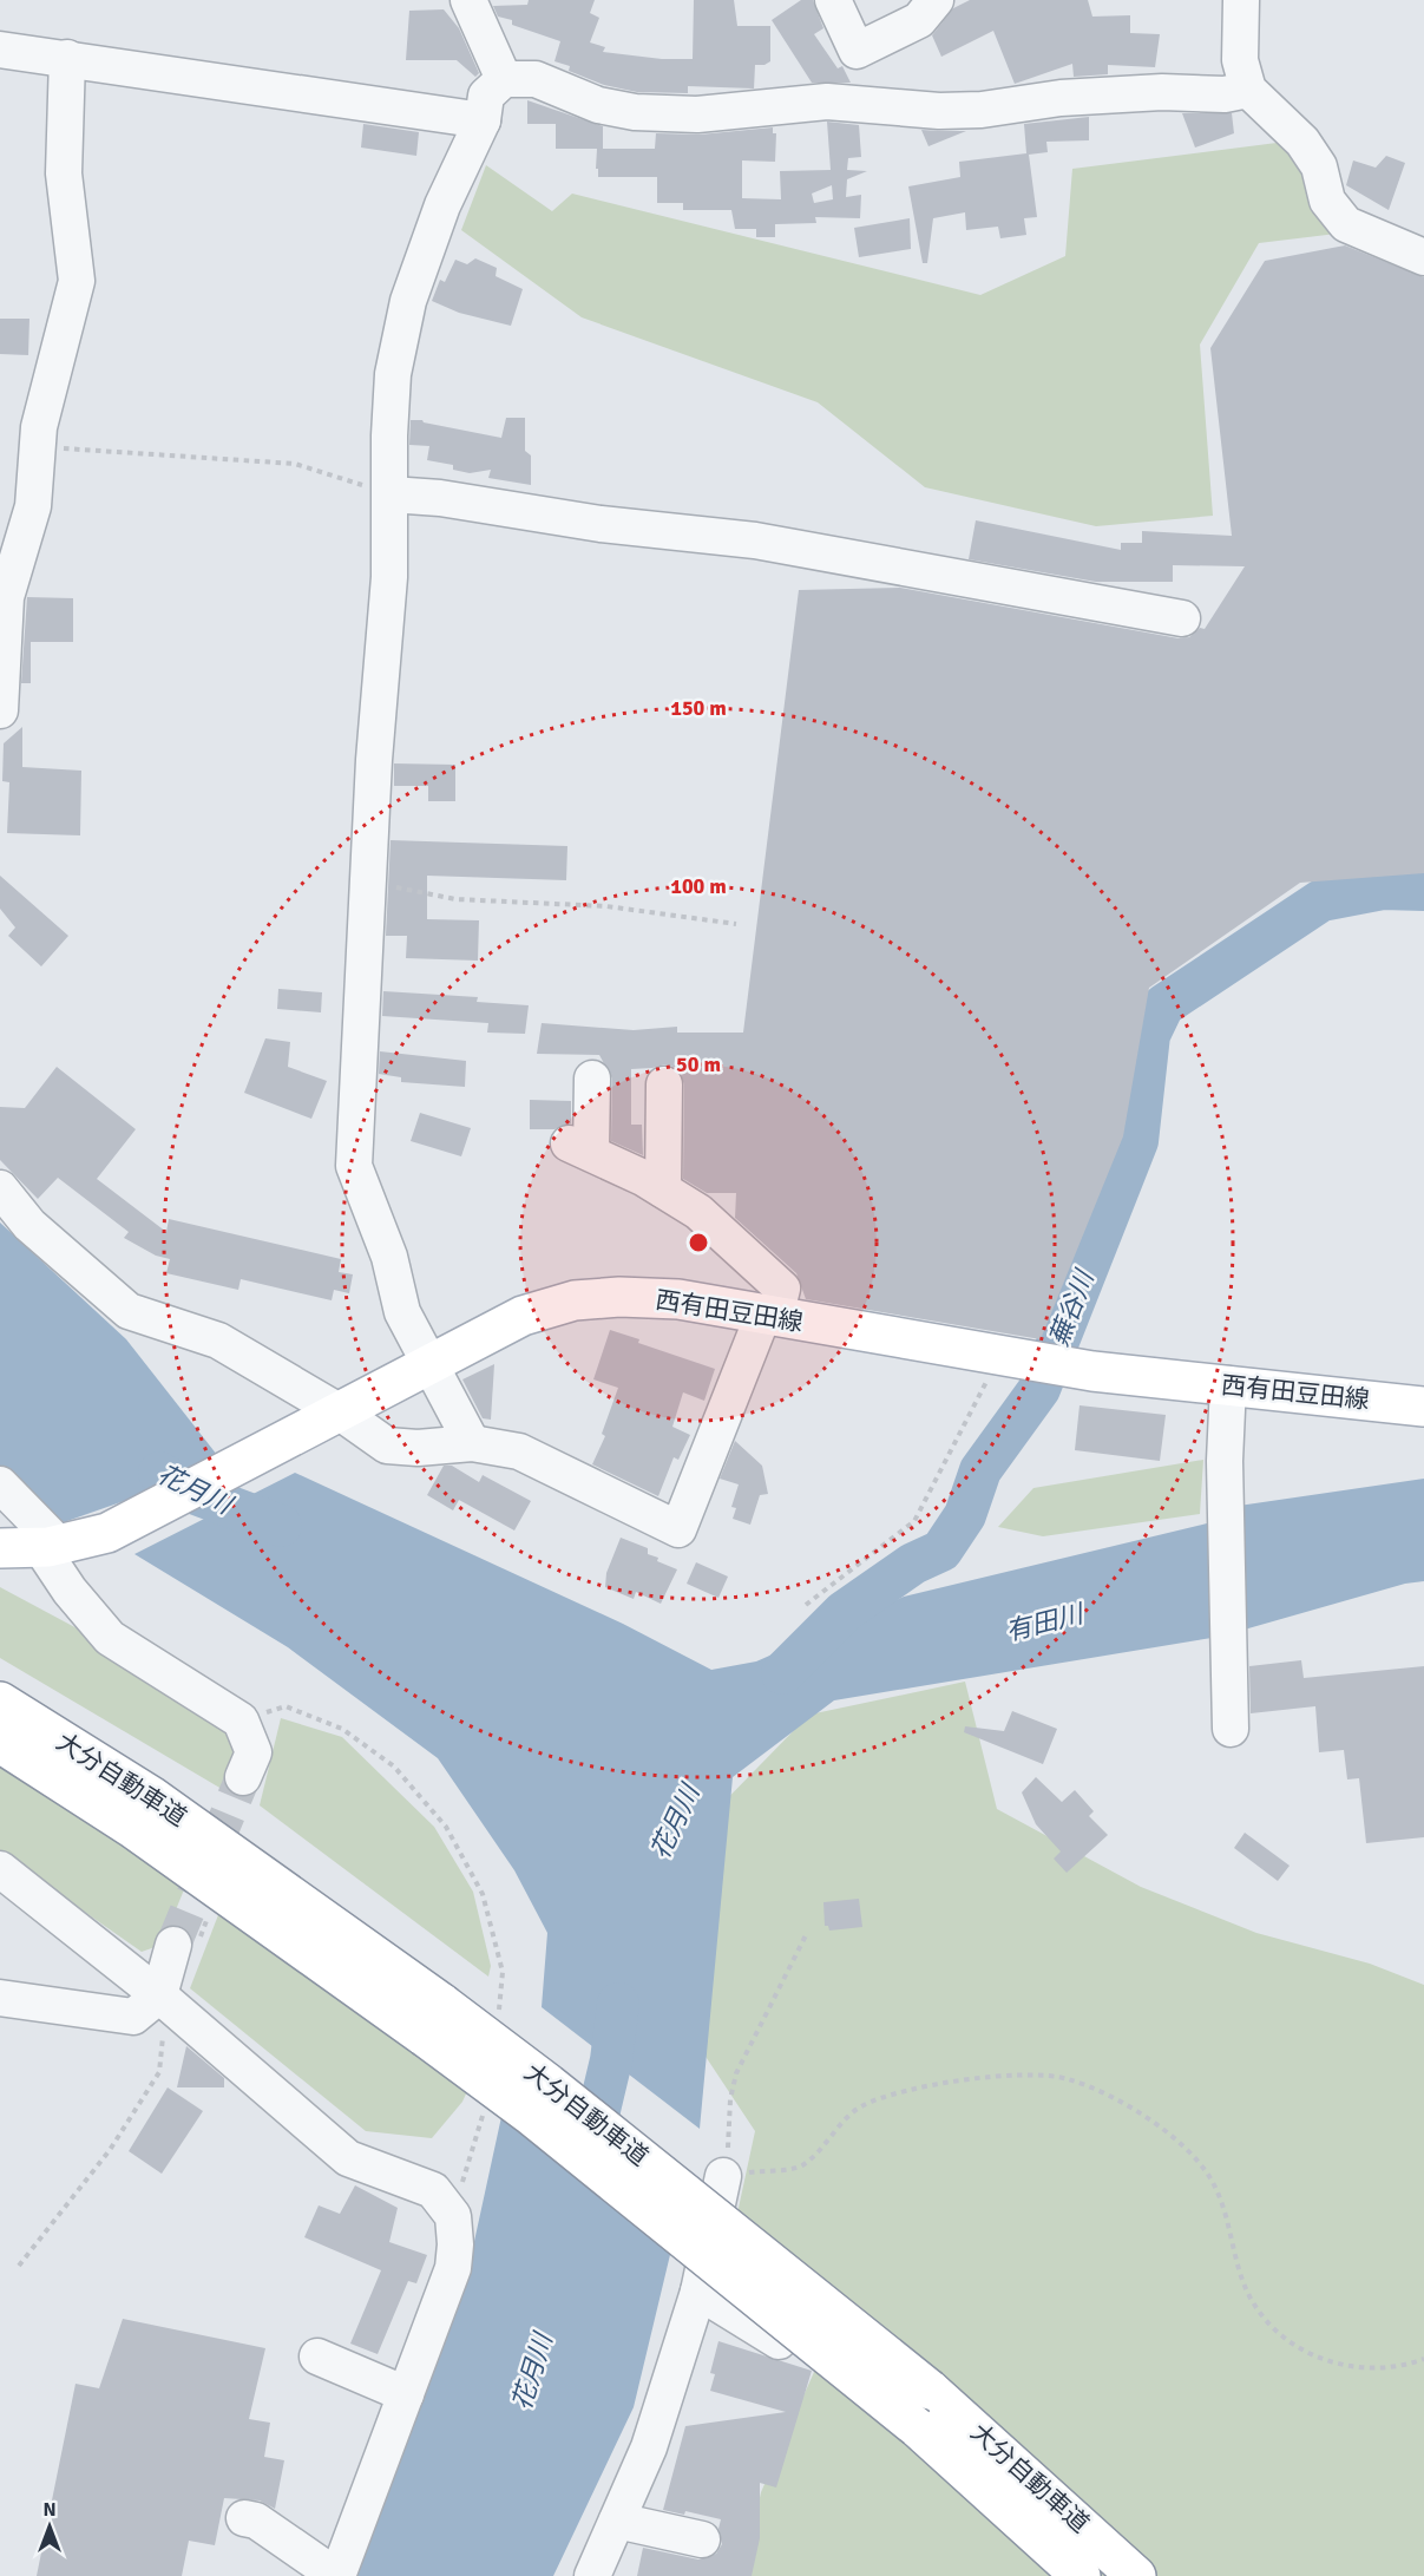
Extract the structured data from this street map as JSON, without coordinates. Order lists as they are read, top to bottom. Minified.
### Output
{"streets":{"main road":["西有田豆田線","大分自動車道"]},"water":["蕪谷川","花月川","有田川"],"north":"top","rings":["150 m","100 m","50 m"]}
